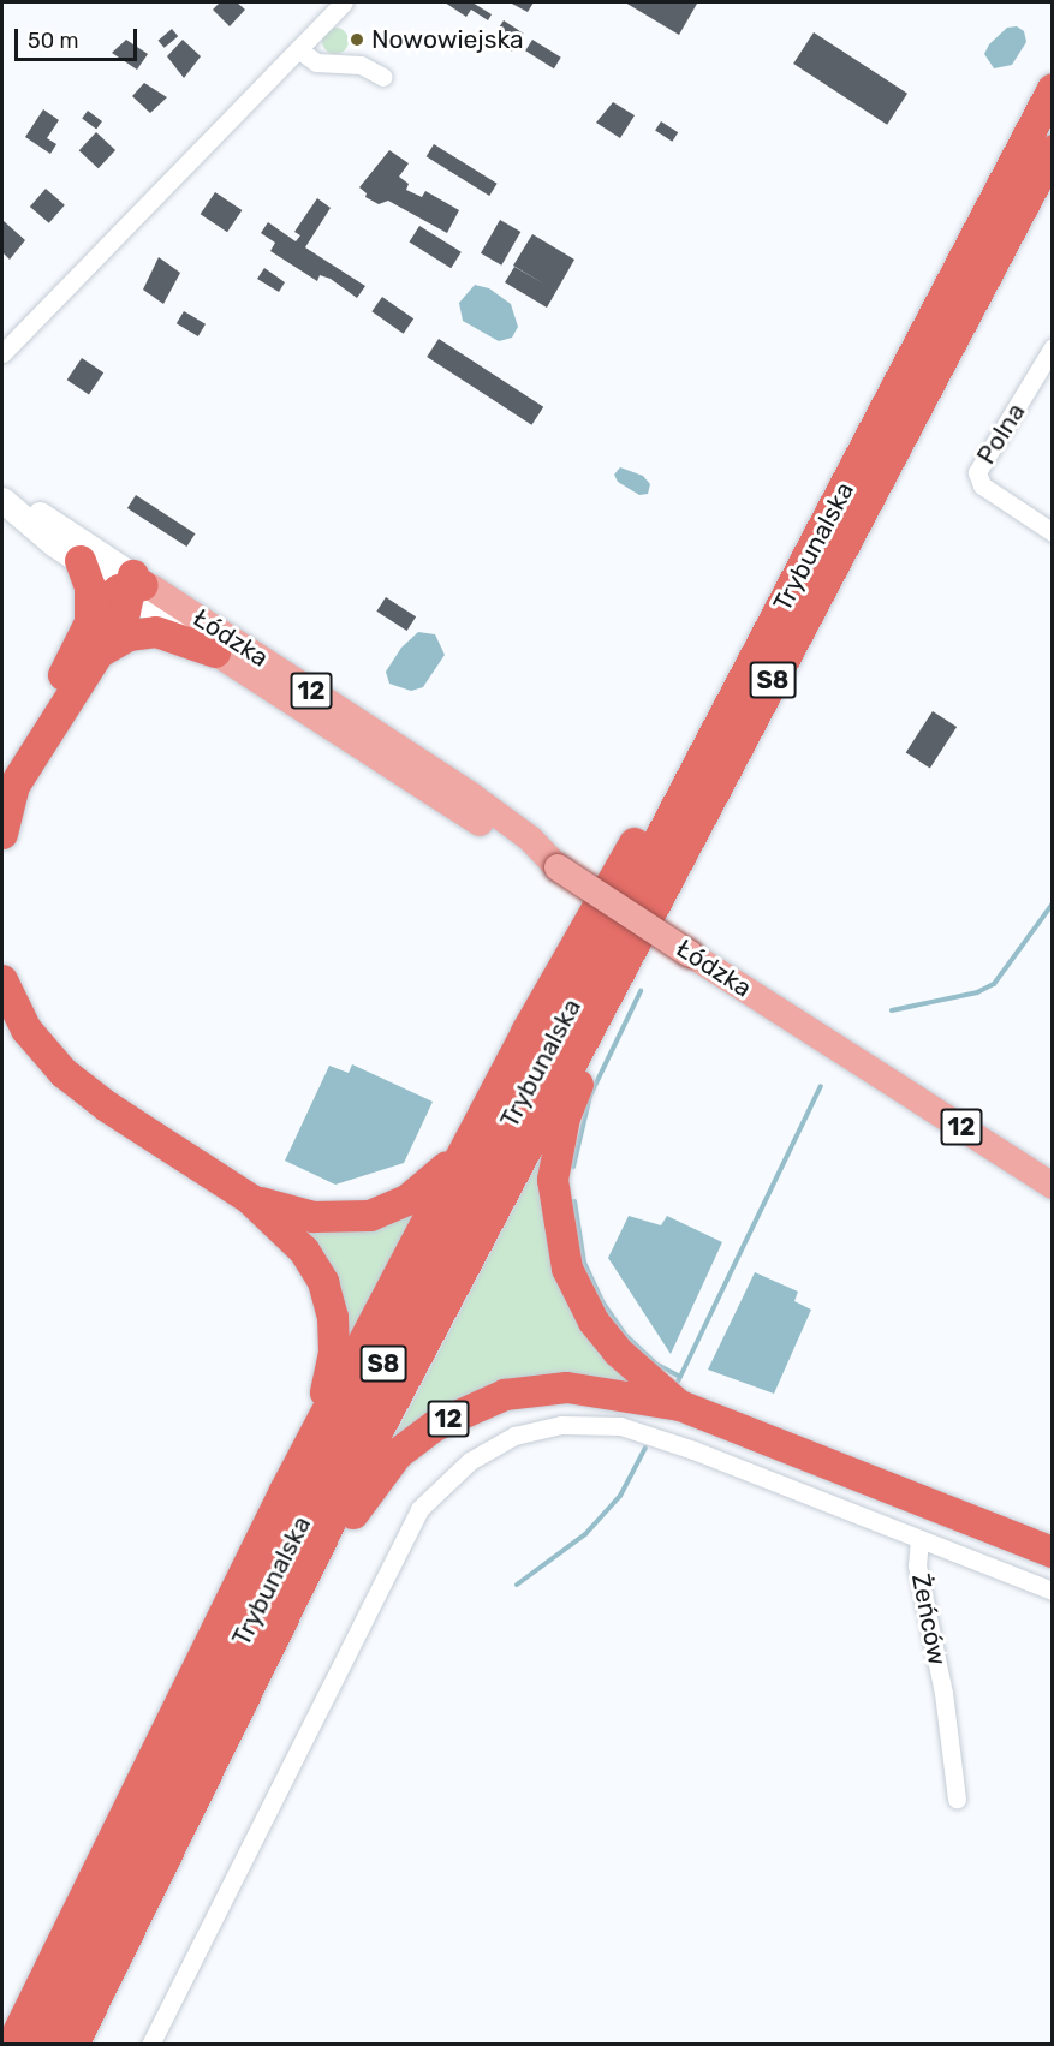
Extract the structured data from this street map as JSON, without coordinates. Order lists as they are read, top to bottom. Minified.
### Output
{"streets":{"highway":["Trybunalska","S8","12"],"main road":["Łódzka"],"street":["Polna","Żeńców"]},"crossings":[["Trybunalska","12"],["Łódzka","12"]],"places":["Nowowiejska"],"scale_bar":"50 m"}
